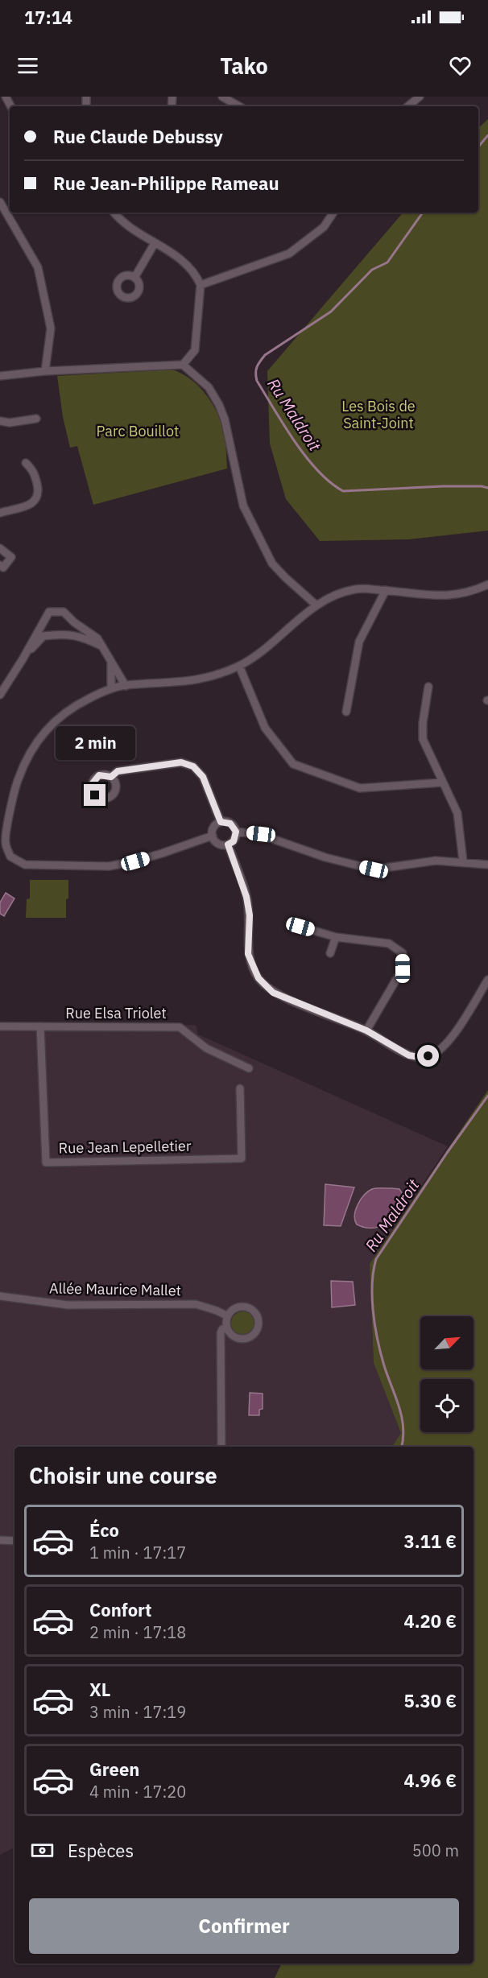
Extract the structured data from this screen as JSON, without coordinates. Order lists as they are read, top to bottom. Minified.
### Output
{"streets":{"street":["Rue Elsa Triolet","Rue Jean Lepelletier","Allée Maurice Mallet"]},"crossings":[["Rue Elsa Triolet","Rue Jean Lepelletier"]],"water":["Ru Maldroit"],"parks":["Les Bois de Saint-Joint","Parc Bouillot"],"north":"top right","page":{"status":"17:14","header":"Tako","banner":["Rue Claude Debussy","Rue Jean-Philippe Rameau"],"bubble":"2 min","heading":"Choisir une course","list":[{"name":"Éco","note":"1 min · 17:17","value":"3.11 €"},{"name":"Confort","note":"2 min · 17:18","value":"4.20 €"},{"name":"XL","note":"3 min · 17:19","value":"5.30 €"},{"name":"Green","note":"4 min · 17:20","value":"4.96 €"}],"pay":["Espèces","500 m"],"buttons":"Confirmer"}}
